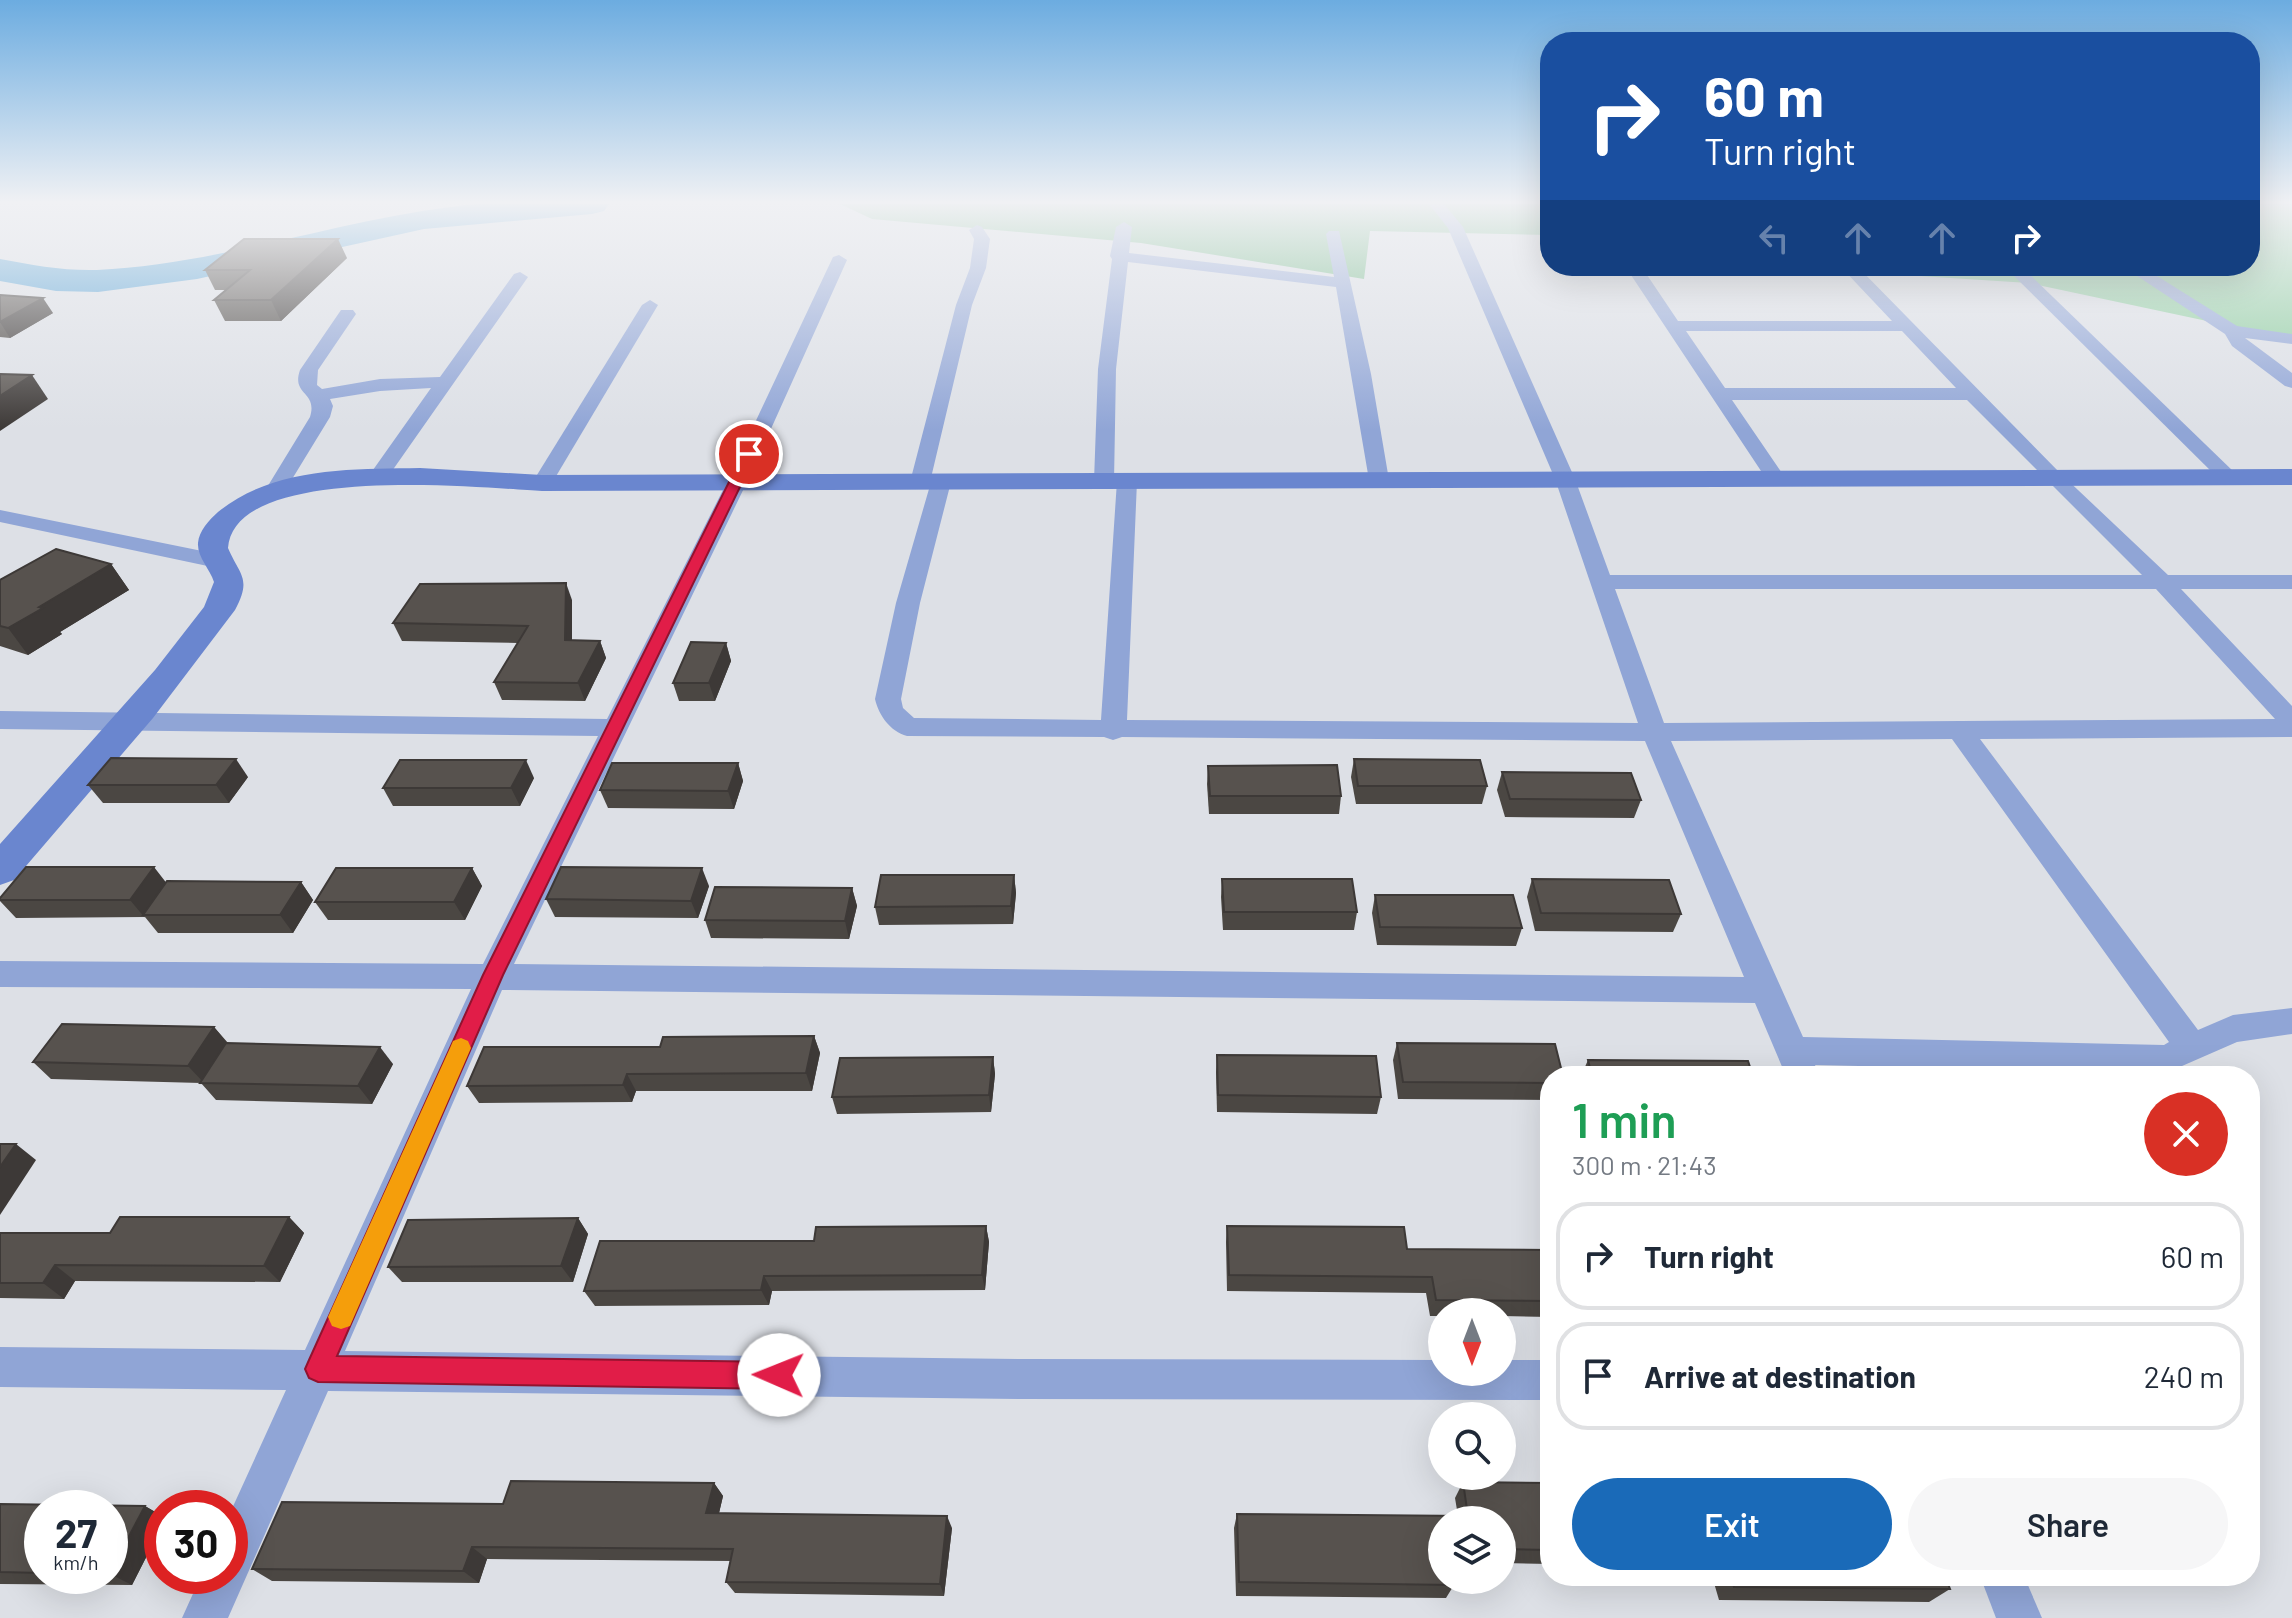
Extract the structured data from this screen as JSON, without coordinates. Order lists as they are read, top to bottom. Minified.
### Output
{"north":"bottom","page":{"turn":["60 m","Turn right"],"heading":["1 min","300 m · 21:43"],"list":[{"name":"Turn right","value":"60 m"},{"name":"Arrive at destination","value":"240 m"}],"buttons":["Exit","Share"],"speed":"27 km/h","limit":"30"}}
